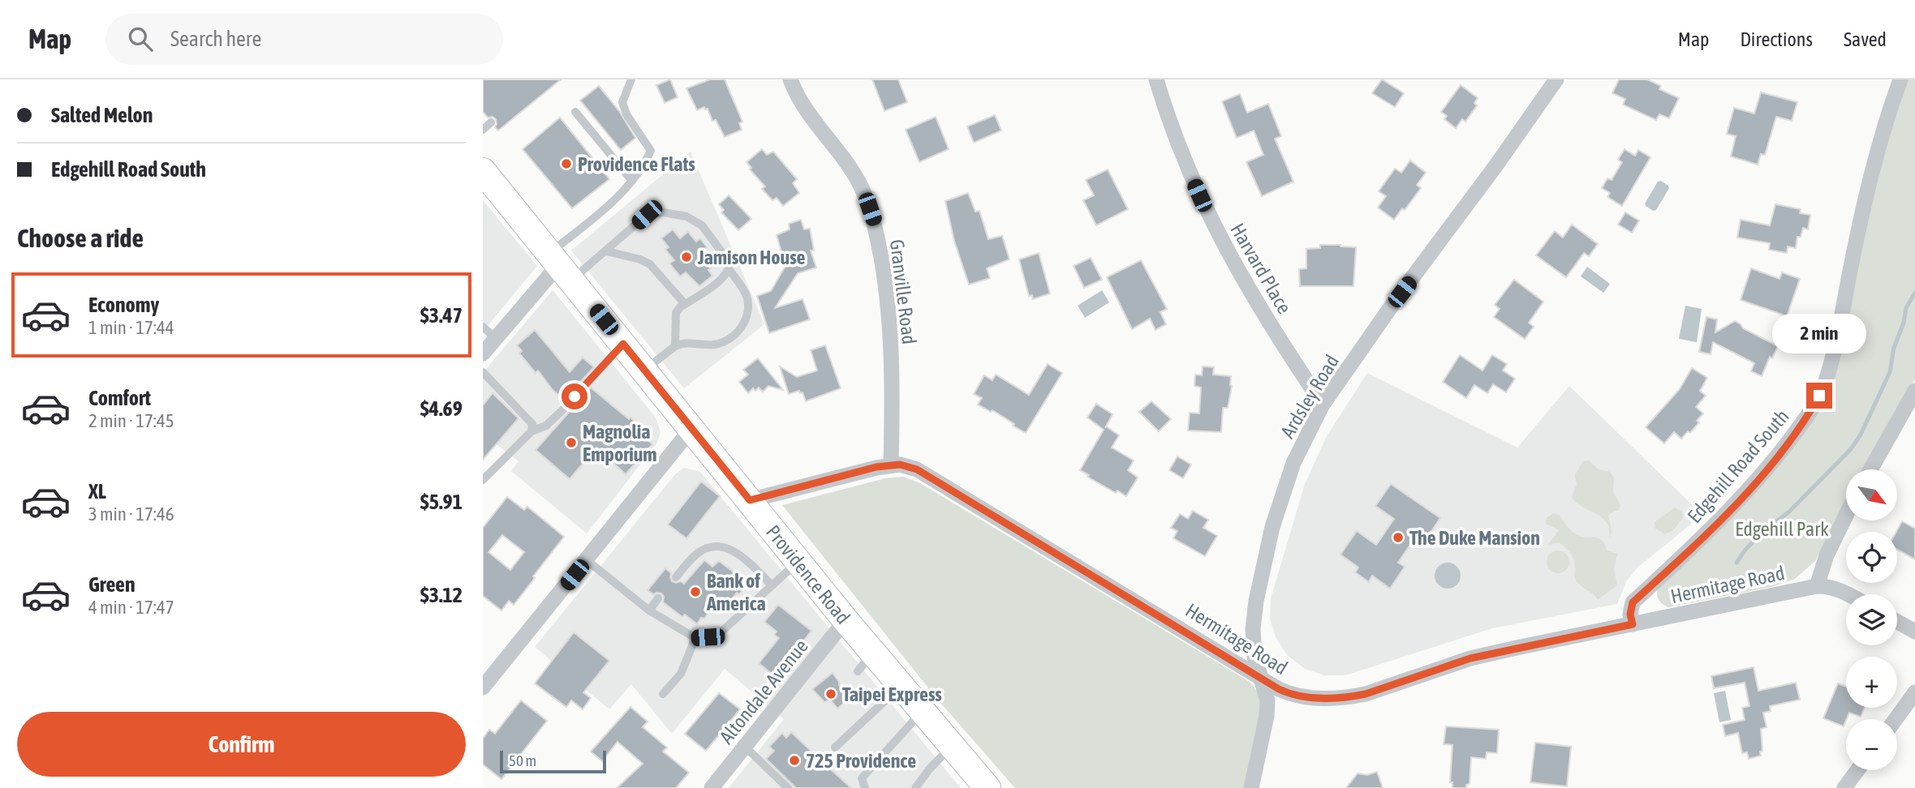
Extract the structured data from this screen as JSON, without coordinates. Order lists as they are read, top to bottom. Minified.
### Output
{"streets":{"main road":["Providence Road"],"street":["Harvard Place","Granville Road","Ardsley Road","Edgehill Road South","Hermitage Road","Altondale Avenue"]},"crossings":[["Harvard Place","Ardsley Road"],["Granville Road","Hermitage Road"],["Ardsley Road","Hermitage Road"],["Edgehill Road South","Hermitage Road"],["Providence Road","Hermitage Road"],["Providence Road","Altondale Avenue"]],"parks":["Edgehill Park"],"places":["Providence Flats","Jamison House","Magnolia Emporium","The Duke Mansion","Bank of America","Taipei Express","725 Providence"],"scale_bar":"50 m","north":"bottom right","page":{"header":"Map","search":"Search here","nav":["Map","Directions","Saved"],"banner":["Salted Melon","Edgehill Road South"],"heading":"Choose a ride","list":[{"name":"Economy","note":"1 min · 17:44","value":"$3.47"},{"name":"Comfort","note":"2 min · 17:45","value":"$4.69"},{"name":"XL","note":"3 min · 17:46","value":"$5.91"},{"name":"Green","note":"4 min · 17:47","value":"$3.12"}],"bubble":"2 min","map_buttons":["+","−"],"buttons":"Confirm","scale":"50 m"}}
